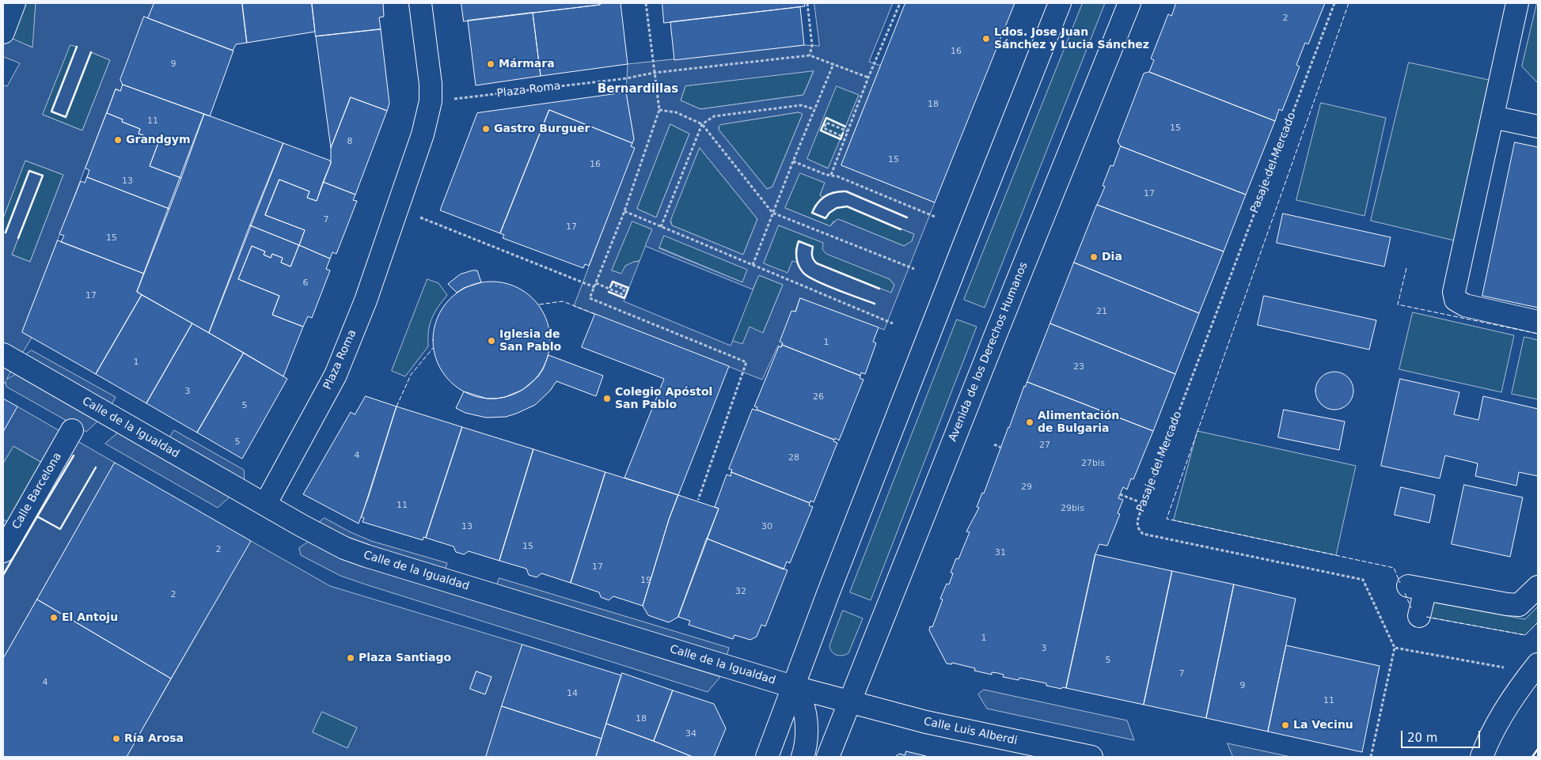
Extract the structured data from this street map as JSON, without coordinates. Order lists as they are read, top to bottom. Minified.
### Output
{"streets":{"street":["Plaza Roma","Avenida de los Derechos Humanos","Calle de la Igualdad","Calle Barcelona","Calle Luis Alberdi"],"path":["Pasaje del Mercado"]},"crossings":[["Plaza Roma","Calle de la Igualdad"],["Avenida de los Derechos Humanos","Calle Luis Alberdi"]],"districts":["Bernardillas"],"places":["Ldos. Jose Juan Sánchez y Lucia Sánchez","Mármara","Gastro Burguer","Grandgym","Dia","Iglesia de San Pablo","Colegio Apóstol San Pablo","Alimentación de Bulgaria","El Antoju","Plaza Santiago","La Vecinu","Ría Arosa"],"house_numbers":["2","16","9","18","11","15","8","15","16","13","17","7","17","15","6","17","21","1","1","23","3","26","5","5","27","4","28","27bis","29","11","29bis","13","30","15","2","31","17","19","32","2","1","3","5","7","4","9","14","11","18","34"],"scale_bar":"20 m"}
